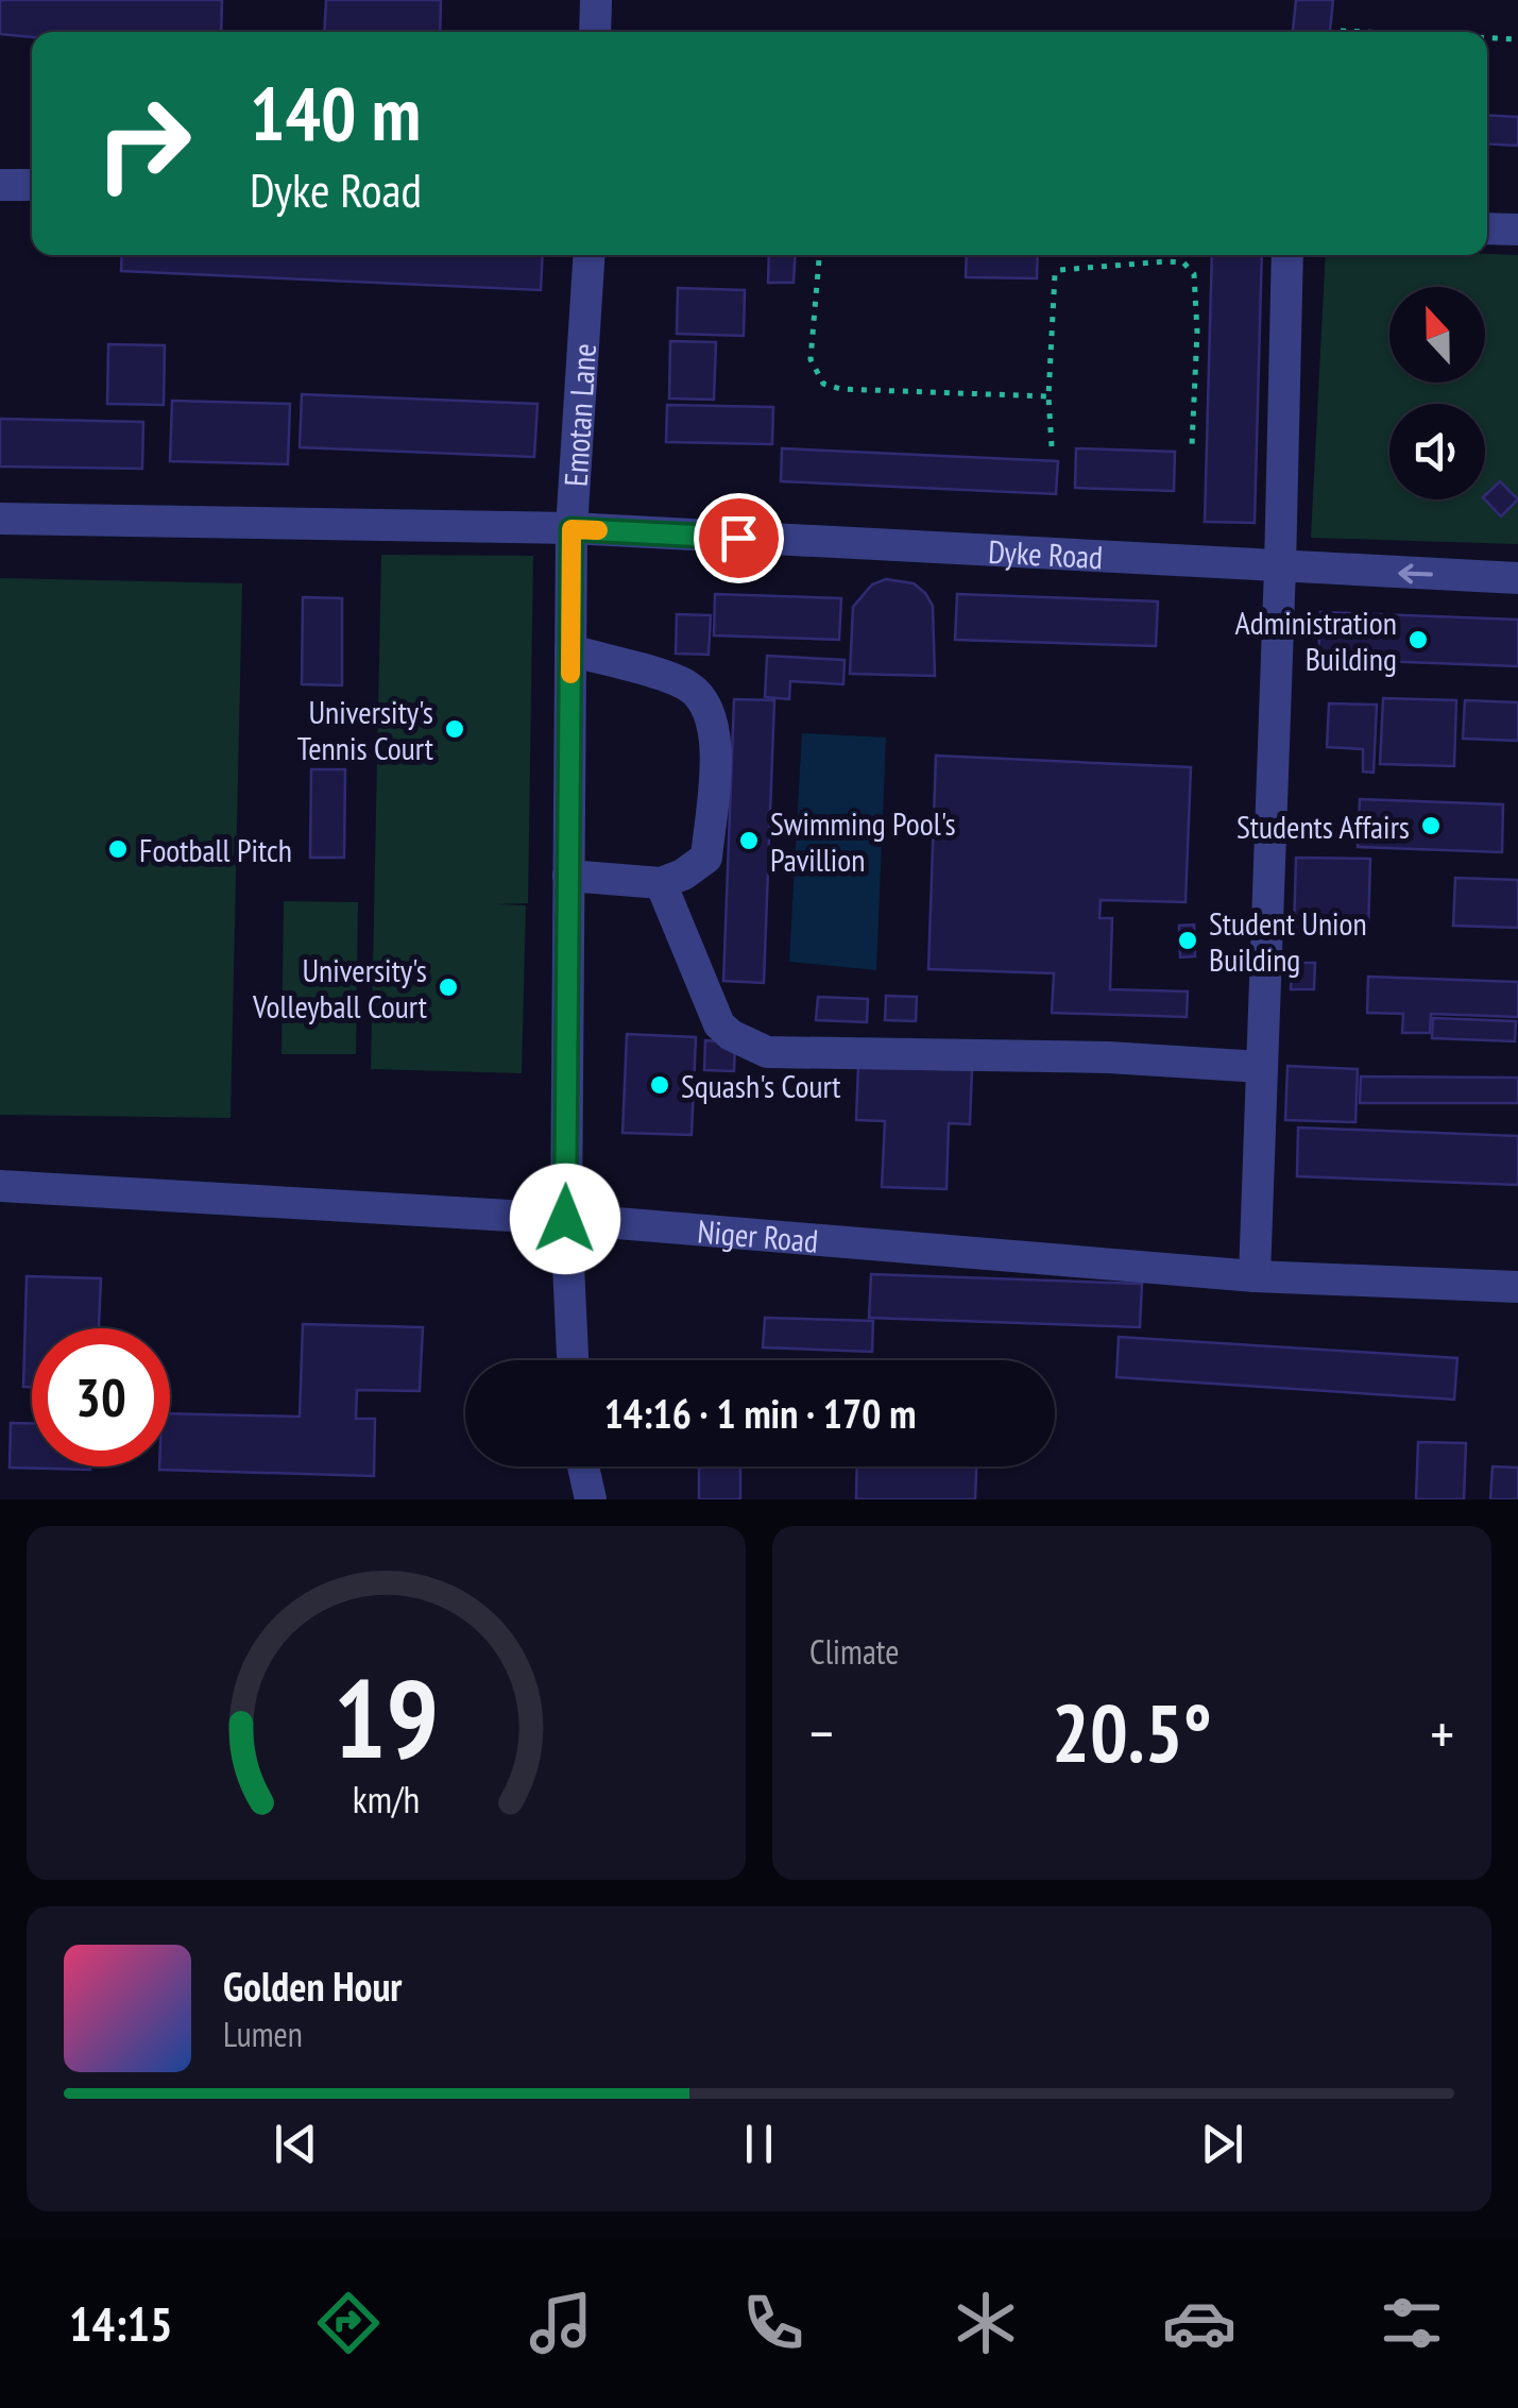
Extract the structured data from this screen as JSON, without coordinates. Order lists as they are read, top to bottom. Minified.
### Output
{"streets":{"street":["Emotan Lane","Dyke Road","Niger Road"]},"crossings":[["Emotan Lane","Dyke Road"],["Emotan Lane","Niger Road"]],"places":["Administration Building","University's Tennis Court","Students Affairs","Swimming Pool's Pavillion","Football Pitch","Student Union Building","University's Volleyball Court","Squash's Court"],"north":"top","page":{"turn":["140 m","Dyke Road"],"limit":"30","trip":"14:16 · 1 min · 170 m","tile":"Climate","heat":["−","20.5°","+"],"song":["Golden Hour","Lumen"],"tabs":"14:15","gauge":["19","km/h"]}}
